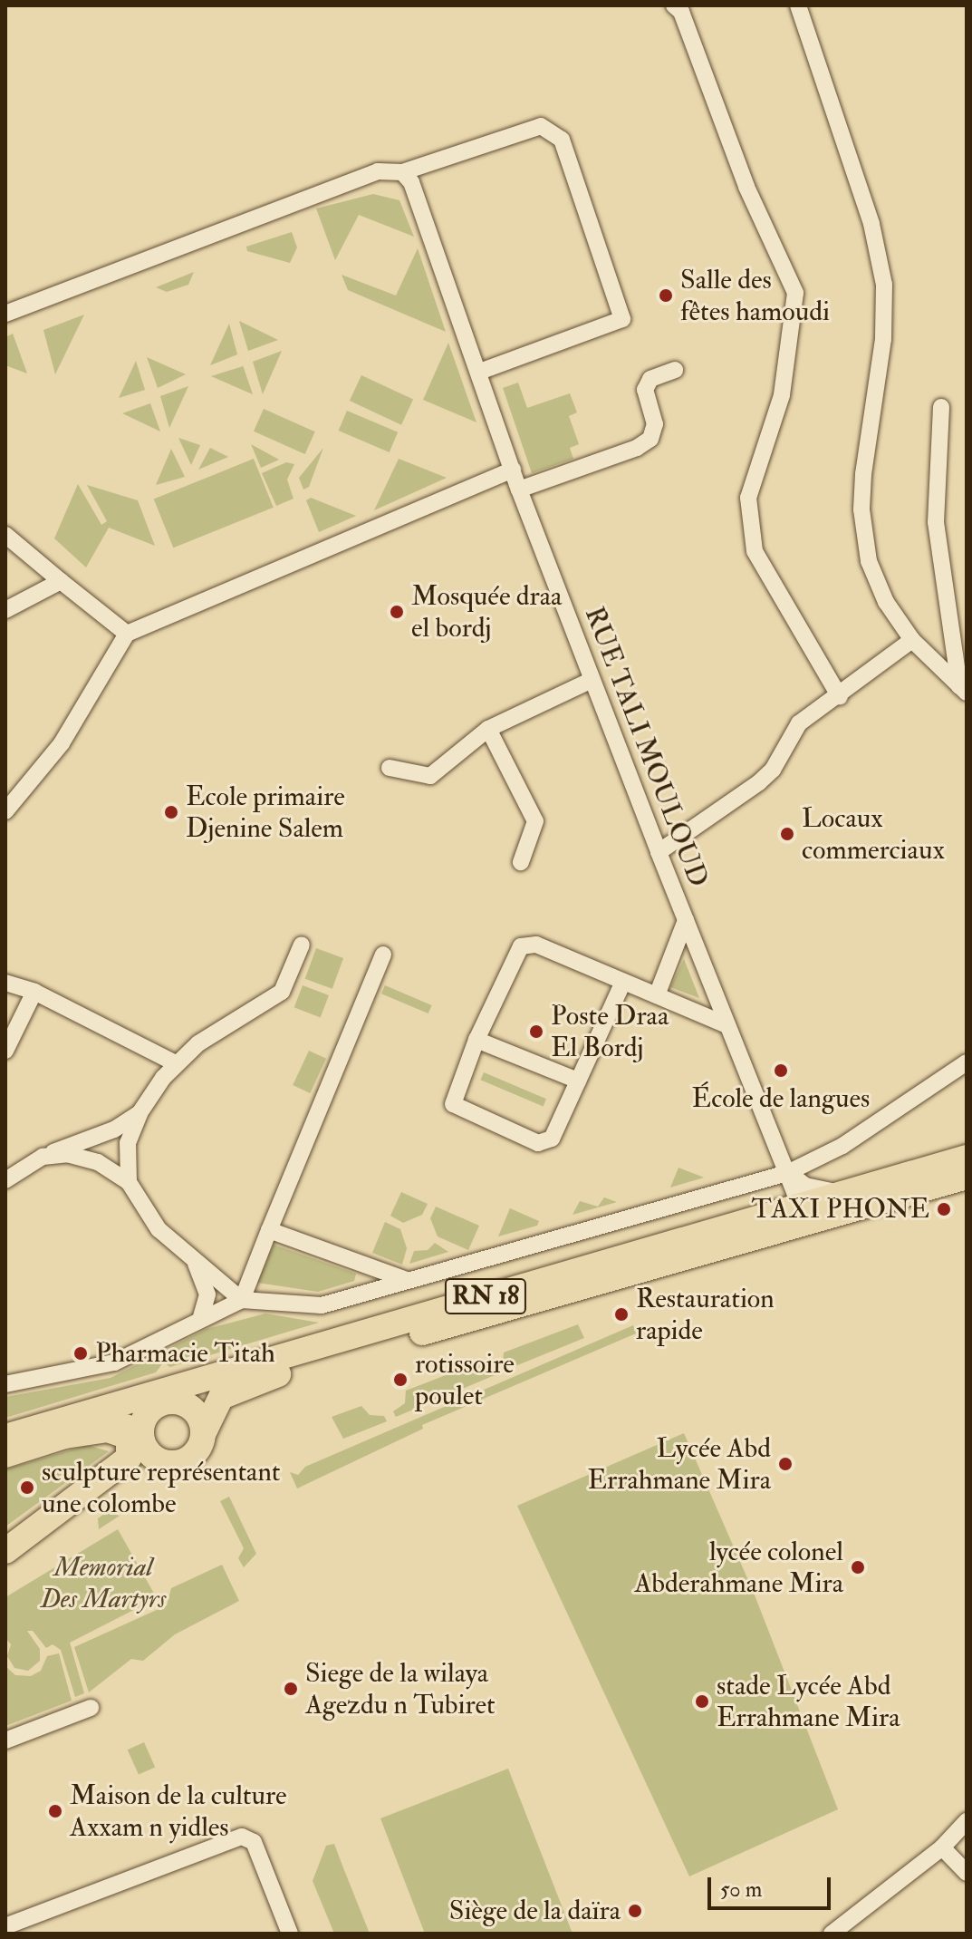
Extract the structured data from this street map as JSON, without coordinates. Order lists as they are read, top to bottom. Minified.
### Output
{"streets":{"main road":["RN 18"],"street":["RUE TALI MOULOUD"]},"crossings":[["RUE TALI MOULOUD","RN 18"]],"parks":["Memorial Des Martyrs"],"places":["Salle des fêtes hamoudi","Mosquée draa el bordj","Ecole primaire Djenine Salem","Locaux commerciaux","Poste Draa El Bordj","École de langues","TAXI PHONE","Restauration rapide","Pharmacie Titah","rotissoire poulet","Lycée Abd Errahmane Mira","sculpture représentant une colombe","lycée colonel Abderahmane Mira","Siege de la wilaya Agezdu n Tubiret","stade Lycée Abd Errahmane Mira","Maison de la culture Axxam n yidles","Siège de la daïra"],"scale_bar":"50 m"}
